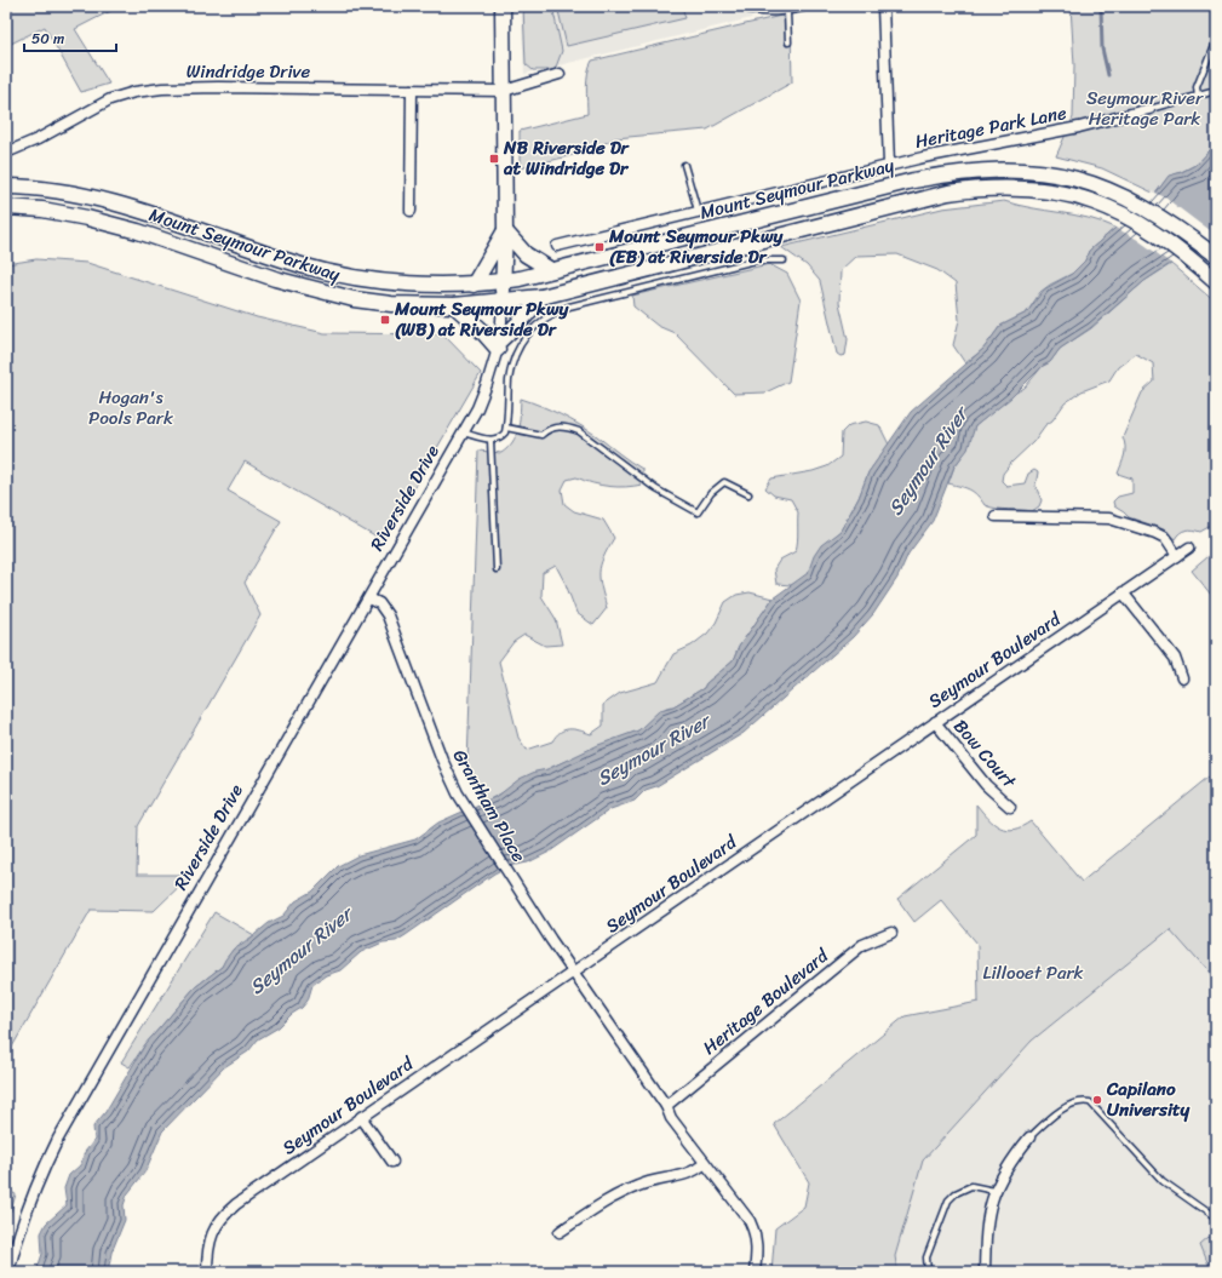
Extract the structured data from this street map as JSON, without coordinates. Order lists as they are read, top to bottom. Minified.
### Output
{"streets":{"main road":["Mount Seymour Parkway","Riverside Drive"],"street":["Windridge Drive","Heritage Park Lane","Seymour Boulevard","Bow Court","Grantham Place","Heritage Boulevard"]},"crossings":[["Windridge Drive","Riverside Drive"],["Mount Seymour Parkway","Riverside Drive"],["Riverside Drive","Grantham Place"],["Seymour Boulevard","Bow Court"],["Seymour Boulevard","Grantham Place"]],"water":["Seymour River"],"parks":["Seymour River Heritage Park","Hogan's Pools Park","Lillooet Park"],"places":{"transit":["NB Riverside Dr at Windridge Dr","Mount Seymour Pkwy (EB) at Riverside Dr","Mount Seymour Pkwy (WB) at Riverside Dr"],"other":["Capilano University"]},"scale_bar":"50 m"}
